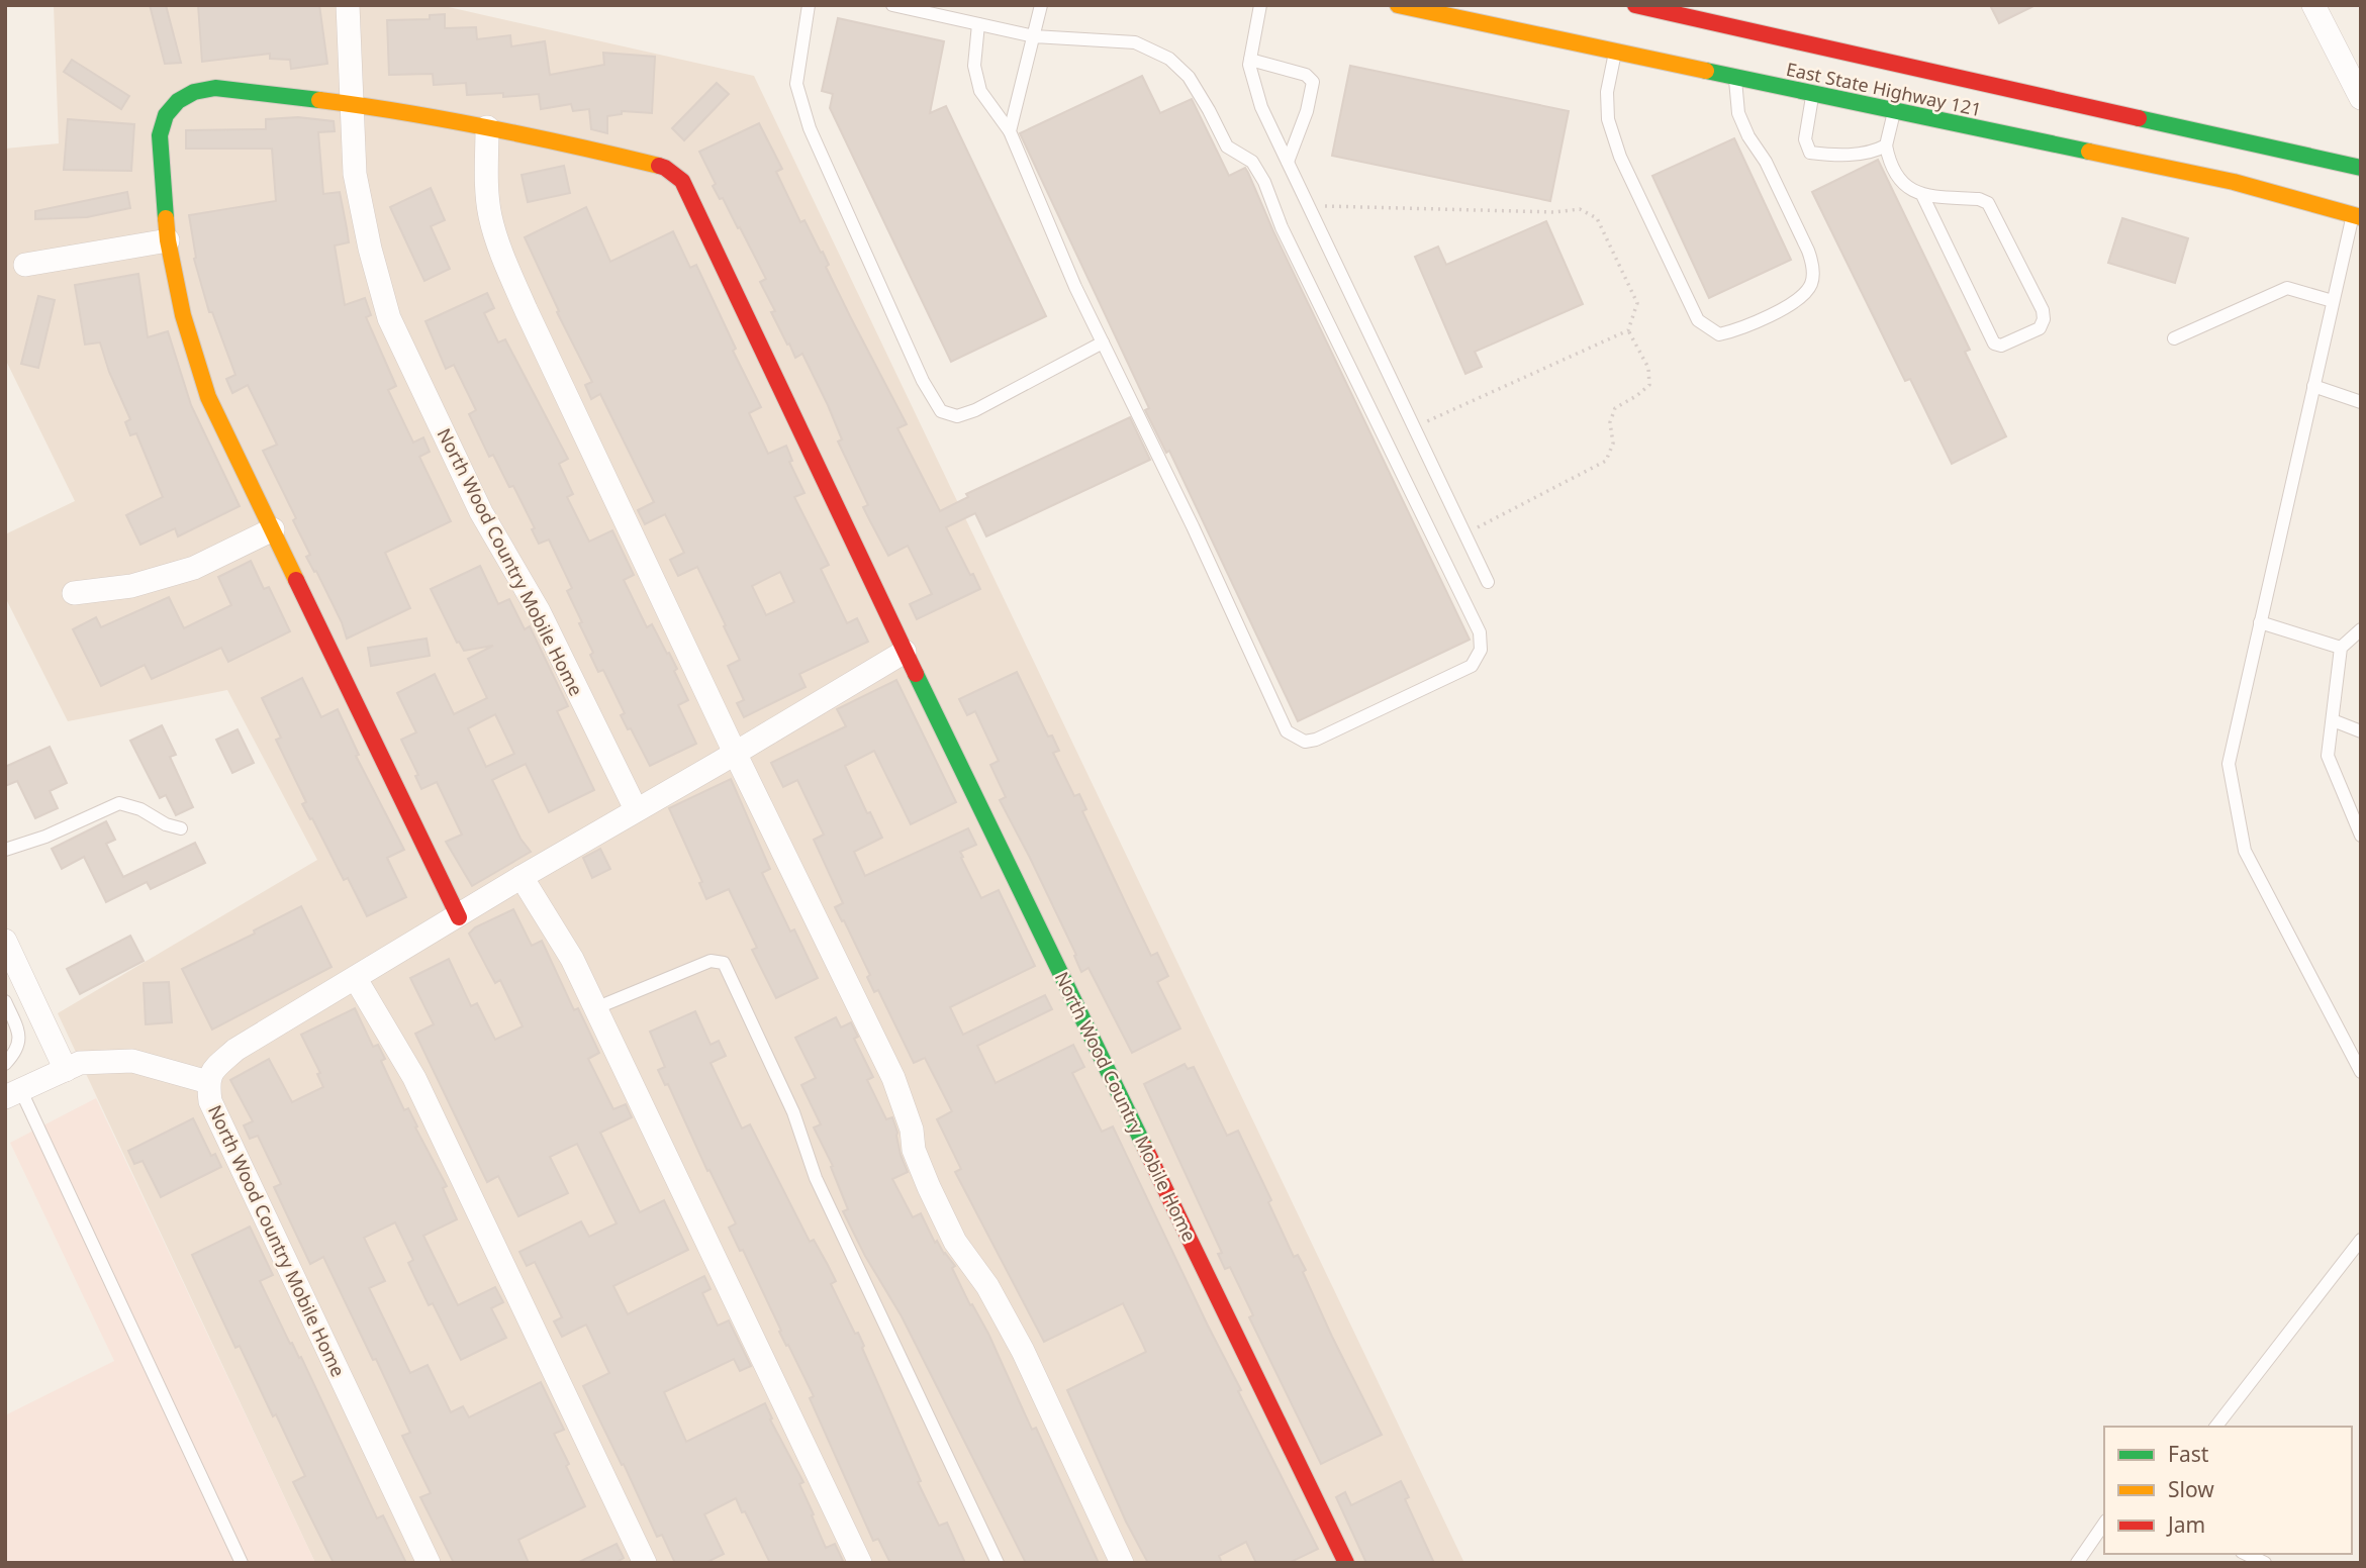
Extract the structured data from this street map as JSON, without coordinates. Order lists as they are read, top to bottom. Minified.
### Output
{"streets":{"street":["East State Highway 121","North Wood Country Mobile Home"]},"legend":["Fast","Slow","Jam"]}
